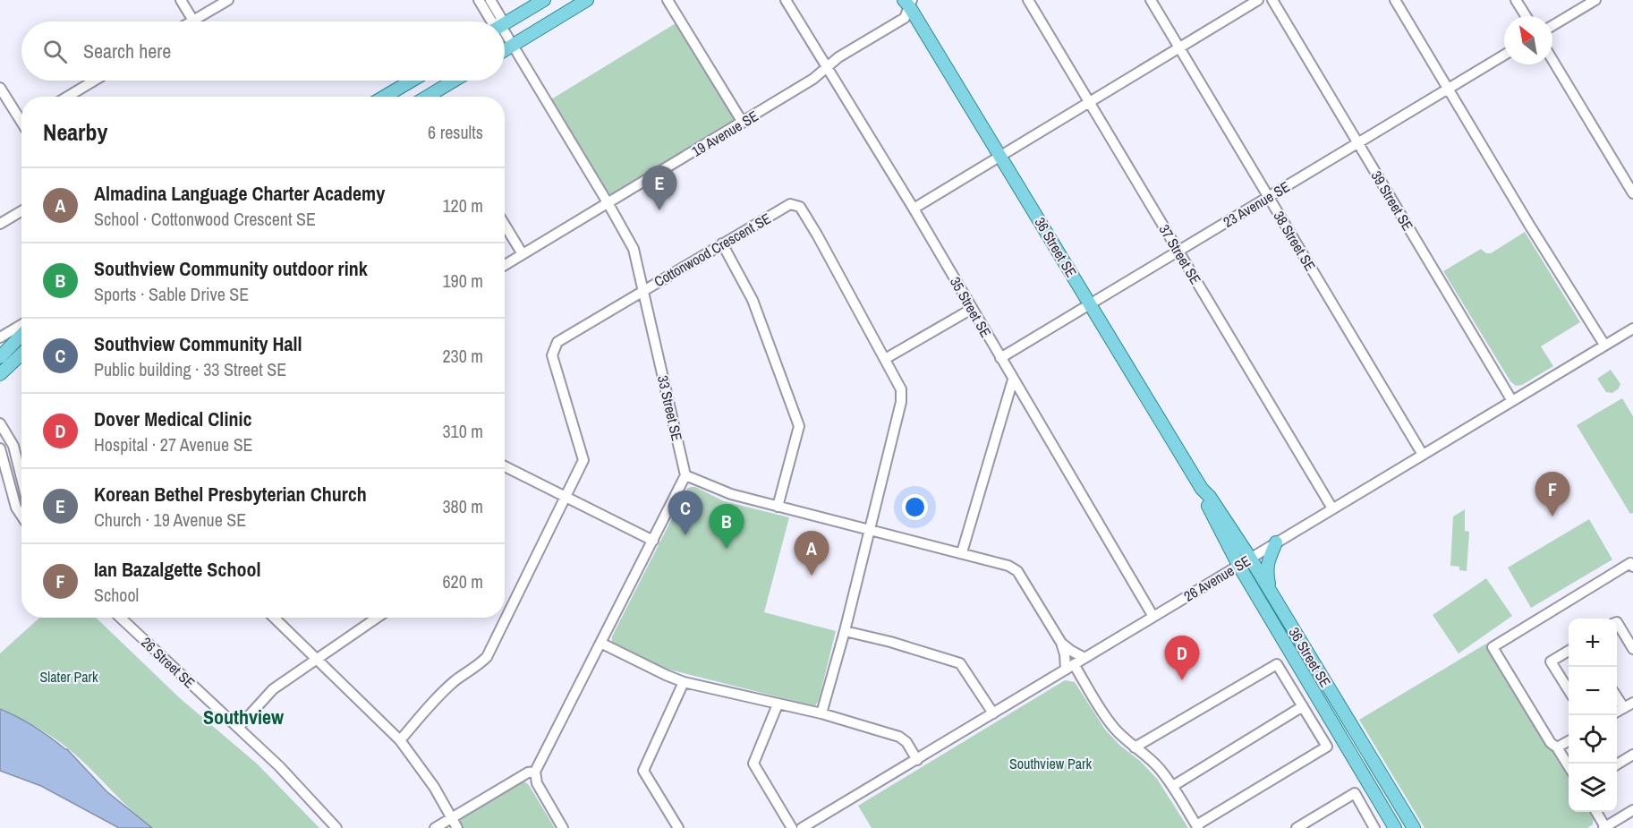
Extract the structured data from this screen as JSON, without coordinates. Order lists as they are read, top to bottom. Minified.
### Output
{"streets":{"main road":["36 Street SE"],"street":["19 Avenue SE","39 Street SE","23 Avenue SE","38 Street SE","Cottonwood Crescent SE","37 Street SE","35 Street SE","33 Street SE","26 Avenue SE","26 Street SE"]},"crossings":[["19 Avenue SE","36 Street SE"],["19 Avenue SE","35 Street SE"],["19 Avenue SE","33 Street SE"],["39 Street SE","23 Avenue SE"],["39 Street SE","26 Avenue SE"],["23 Avenue SE","38 Street SE"],["23 Avenue SE","36 Street SE"],["23 Avenue SE","37 Street SE"],["23 Avenue SE","35 Street SE"],["38 Street SE","26 Avenue SE"],["36 Street SE","26 Avenue SE"],["Cottonwood Crescent SE","33 Street SE"],["37 Street SE","26 Avenue SE"],["35 Street SE","26 Avenue SE"]],"districts":["Southview"],"parks":["Slater Park","Southview Park"],"north":"top left","page":{"search":"Search here","heading":["Nearby","6 results"],"pins":["E","F","C","B","A","D"],"list":[{"mark":"A","name":"Almadina Language Charter Academy","note":"School · Cottonwood Crescent SE","value":"120 m"},{"mark":"B","name":"Southview Community outdoor rink","note":"Sports · Sable Drive SE","value":"190 m"},{"mark":"C","name":"Southview Community Hall","note":"Public building · 33 Street SE","value":"230 m"},{"mark":"D","name":"Dover Medical Clinic","note":"Hospital · 27 Avenue SE","value":"310 m"},{"mark":"E","name":"Korean Bethel Presbyterian Church","note":"Church · 19 Avenue SE","value":"380 m"},{"mark":"F","name":"Ian Bazalgette School","note":"School","value":"620 m"}],"map_buttons":["+","−"]}}
